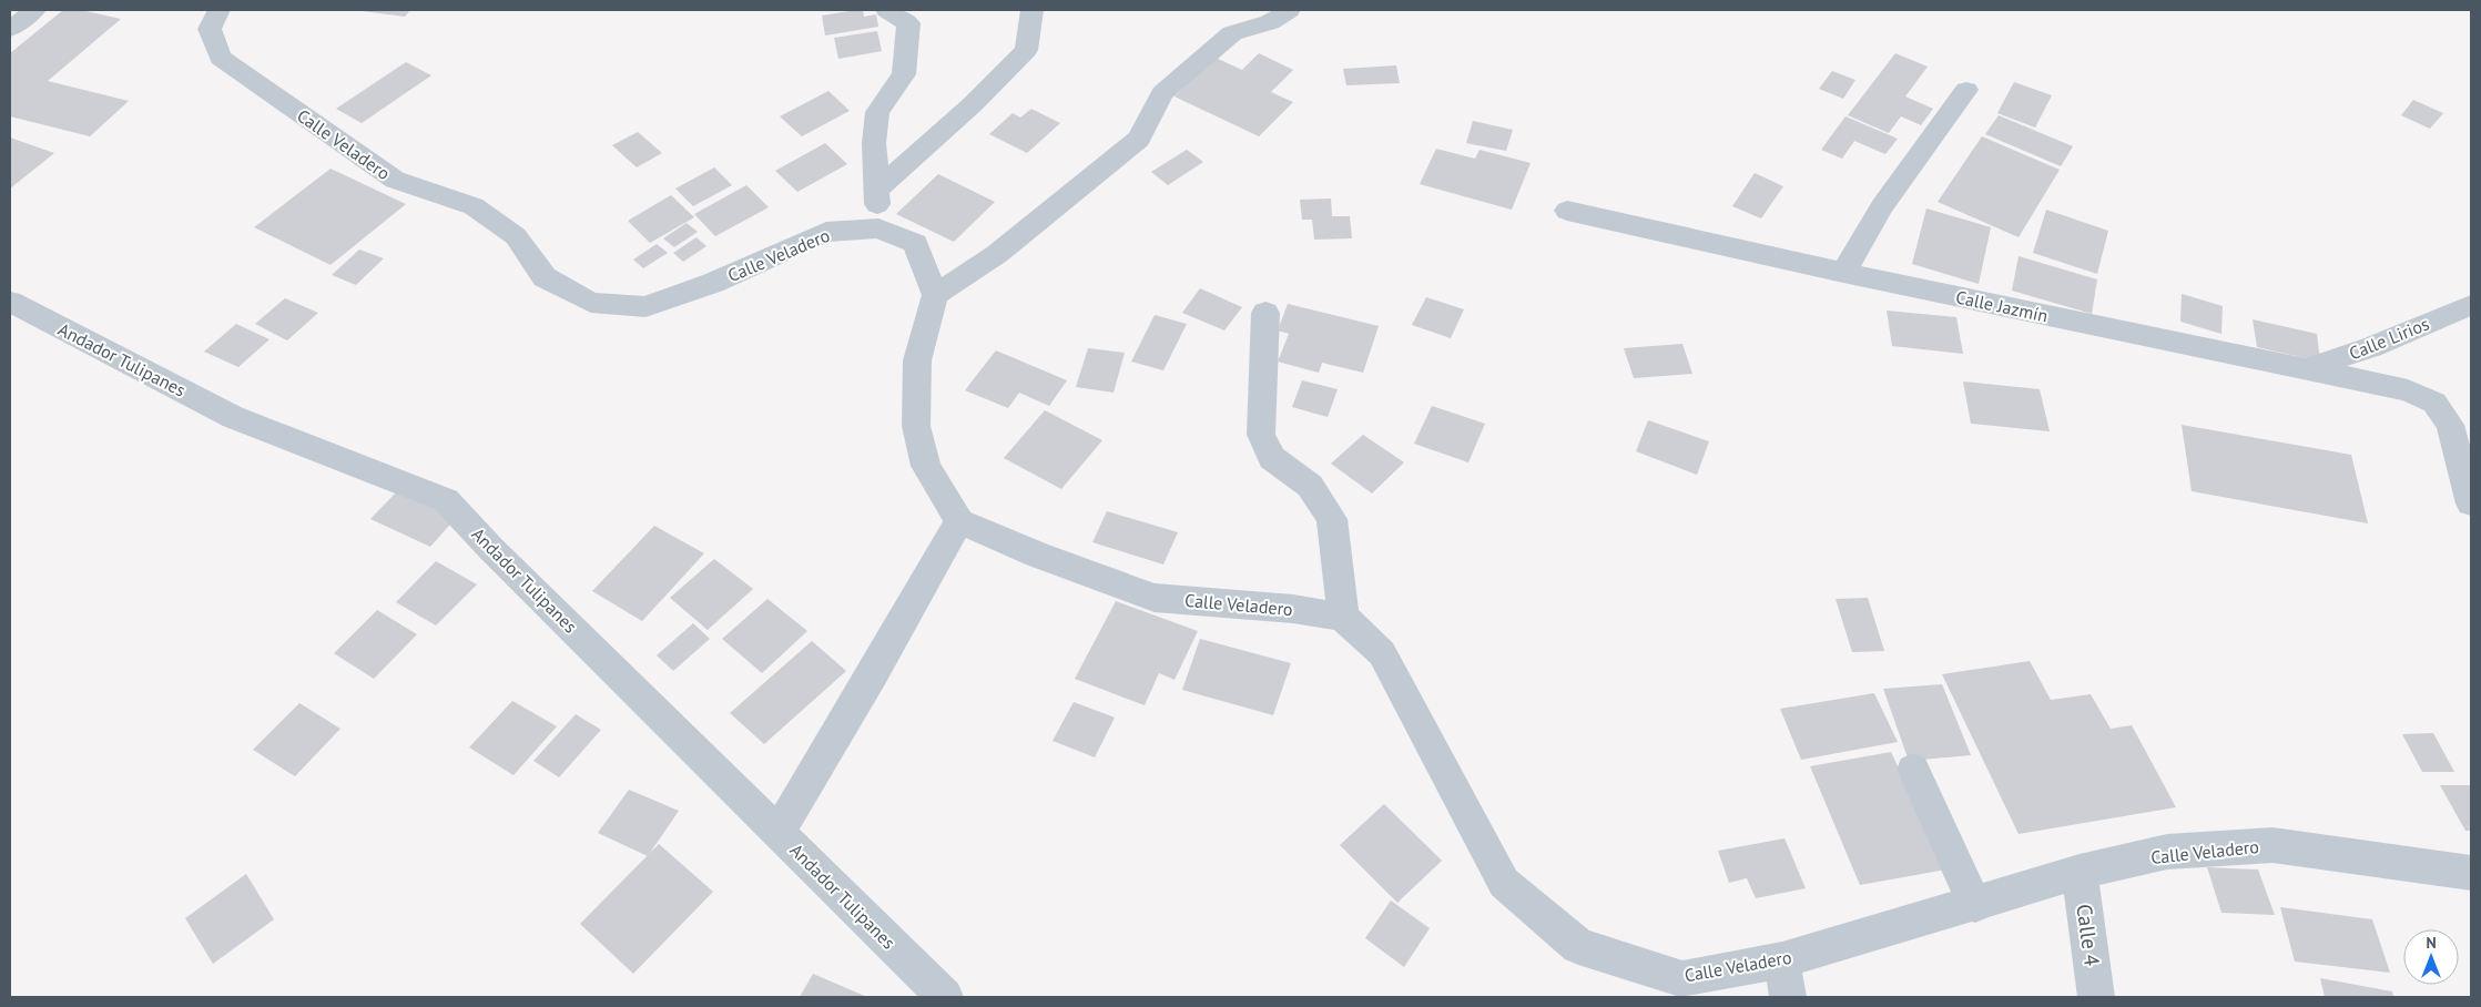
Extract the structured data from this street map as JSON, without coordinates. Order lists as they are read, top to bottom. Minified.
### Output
{"streets":{"street":["Calle Veladero","Calle Jazmín","Calle Lirios","Andador Tulipanes","Calle 4"]},"crossings":[["Calle Veladero","Calle 4"],["Calle Jazmín","Calle Lirios"]],"north":"top"}
